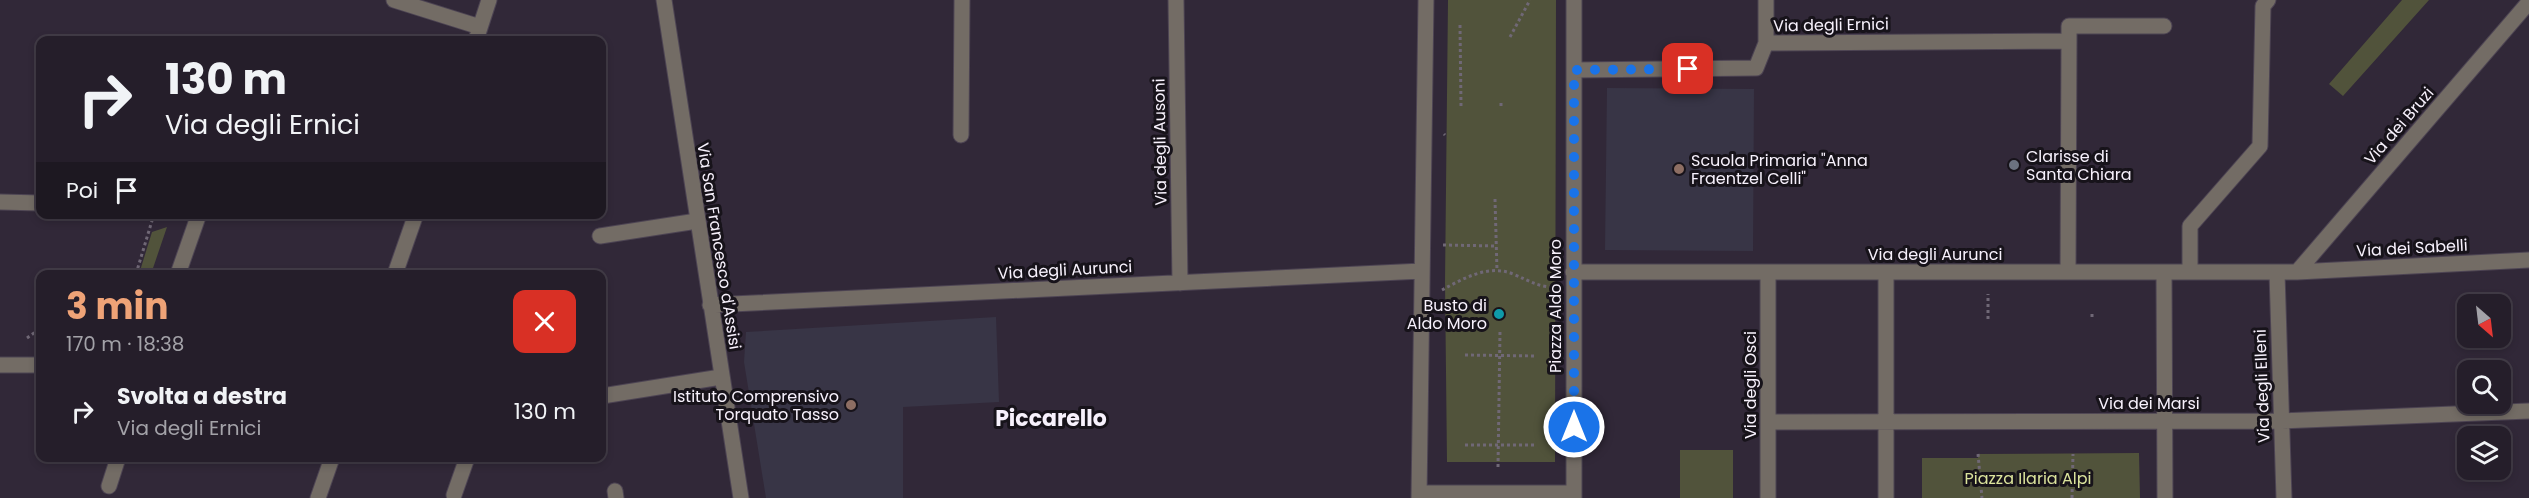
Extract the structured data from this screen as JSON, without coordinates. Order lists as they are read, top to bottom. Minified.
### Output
{"streets":{"street":["Via degli Ernici","Via dei Bruzi","Via degli Ausoni","Via San Francesco d'Assisi","Via dei Sabelli","Via degli Aurunci","Piazza Aldo Moro","Via degli Osci","Via degli Elleni","Via dei Marsi"]},"crossings":[["Via degli Ernici","Piazza Aldo Moro"],["Via dei Bruzi","Via dei Sabelli"],["Via dei Bruzi","Via degli Aurunci"],["Via degli Ausoni","Via degli Aurunci"],["Via San Francesco d'Assisi","Via degli Aurunci"],["Via dei Sabelli","Via degli Aurunci"],["Via degli Aurunci","Piazza Aldo Moro"],["Via degli Aurunci","Via degli Osci"],["Via degli Aurunci","Via degli Elleni"],["Via degli Osci","Via dei Marsi"],["Via degli Elleni","Via dei Marsi"]],"districts":["Piccarello"],"parks":["Piazza Ilaria Alpi"],"places":["Clarisse di Santa Chiara","Scuola Primaria \"Anna Fraentzel Celli\"","Busto di Aldo Moro","Istituto Comprensivo Torquato Tasso"],"north":"bottom right","page":{"turn":["130 m","Via degli Ernici"],"then":"Poi","heading":["3 min","170 m · 18:38"],"list":[{"name":"Svolta a destra","note":"Via degli Ernici","value":"130 m"}]}}
